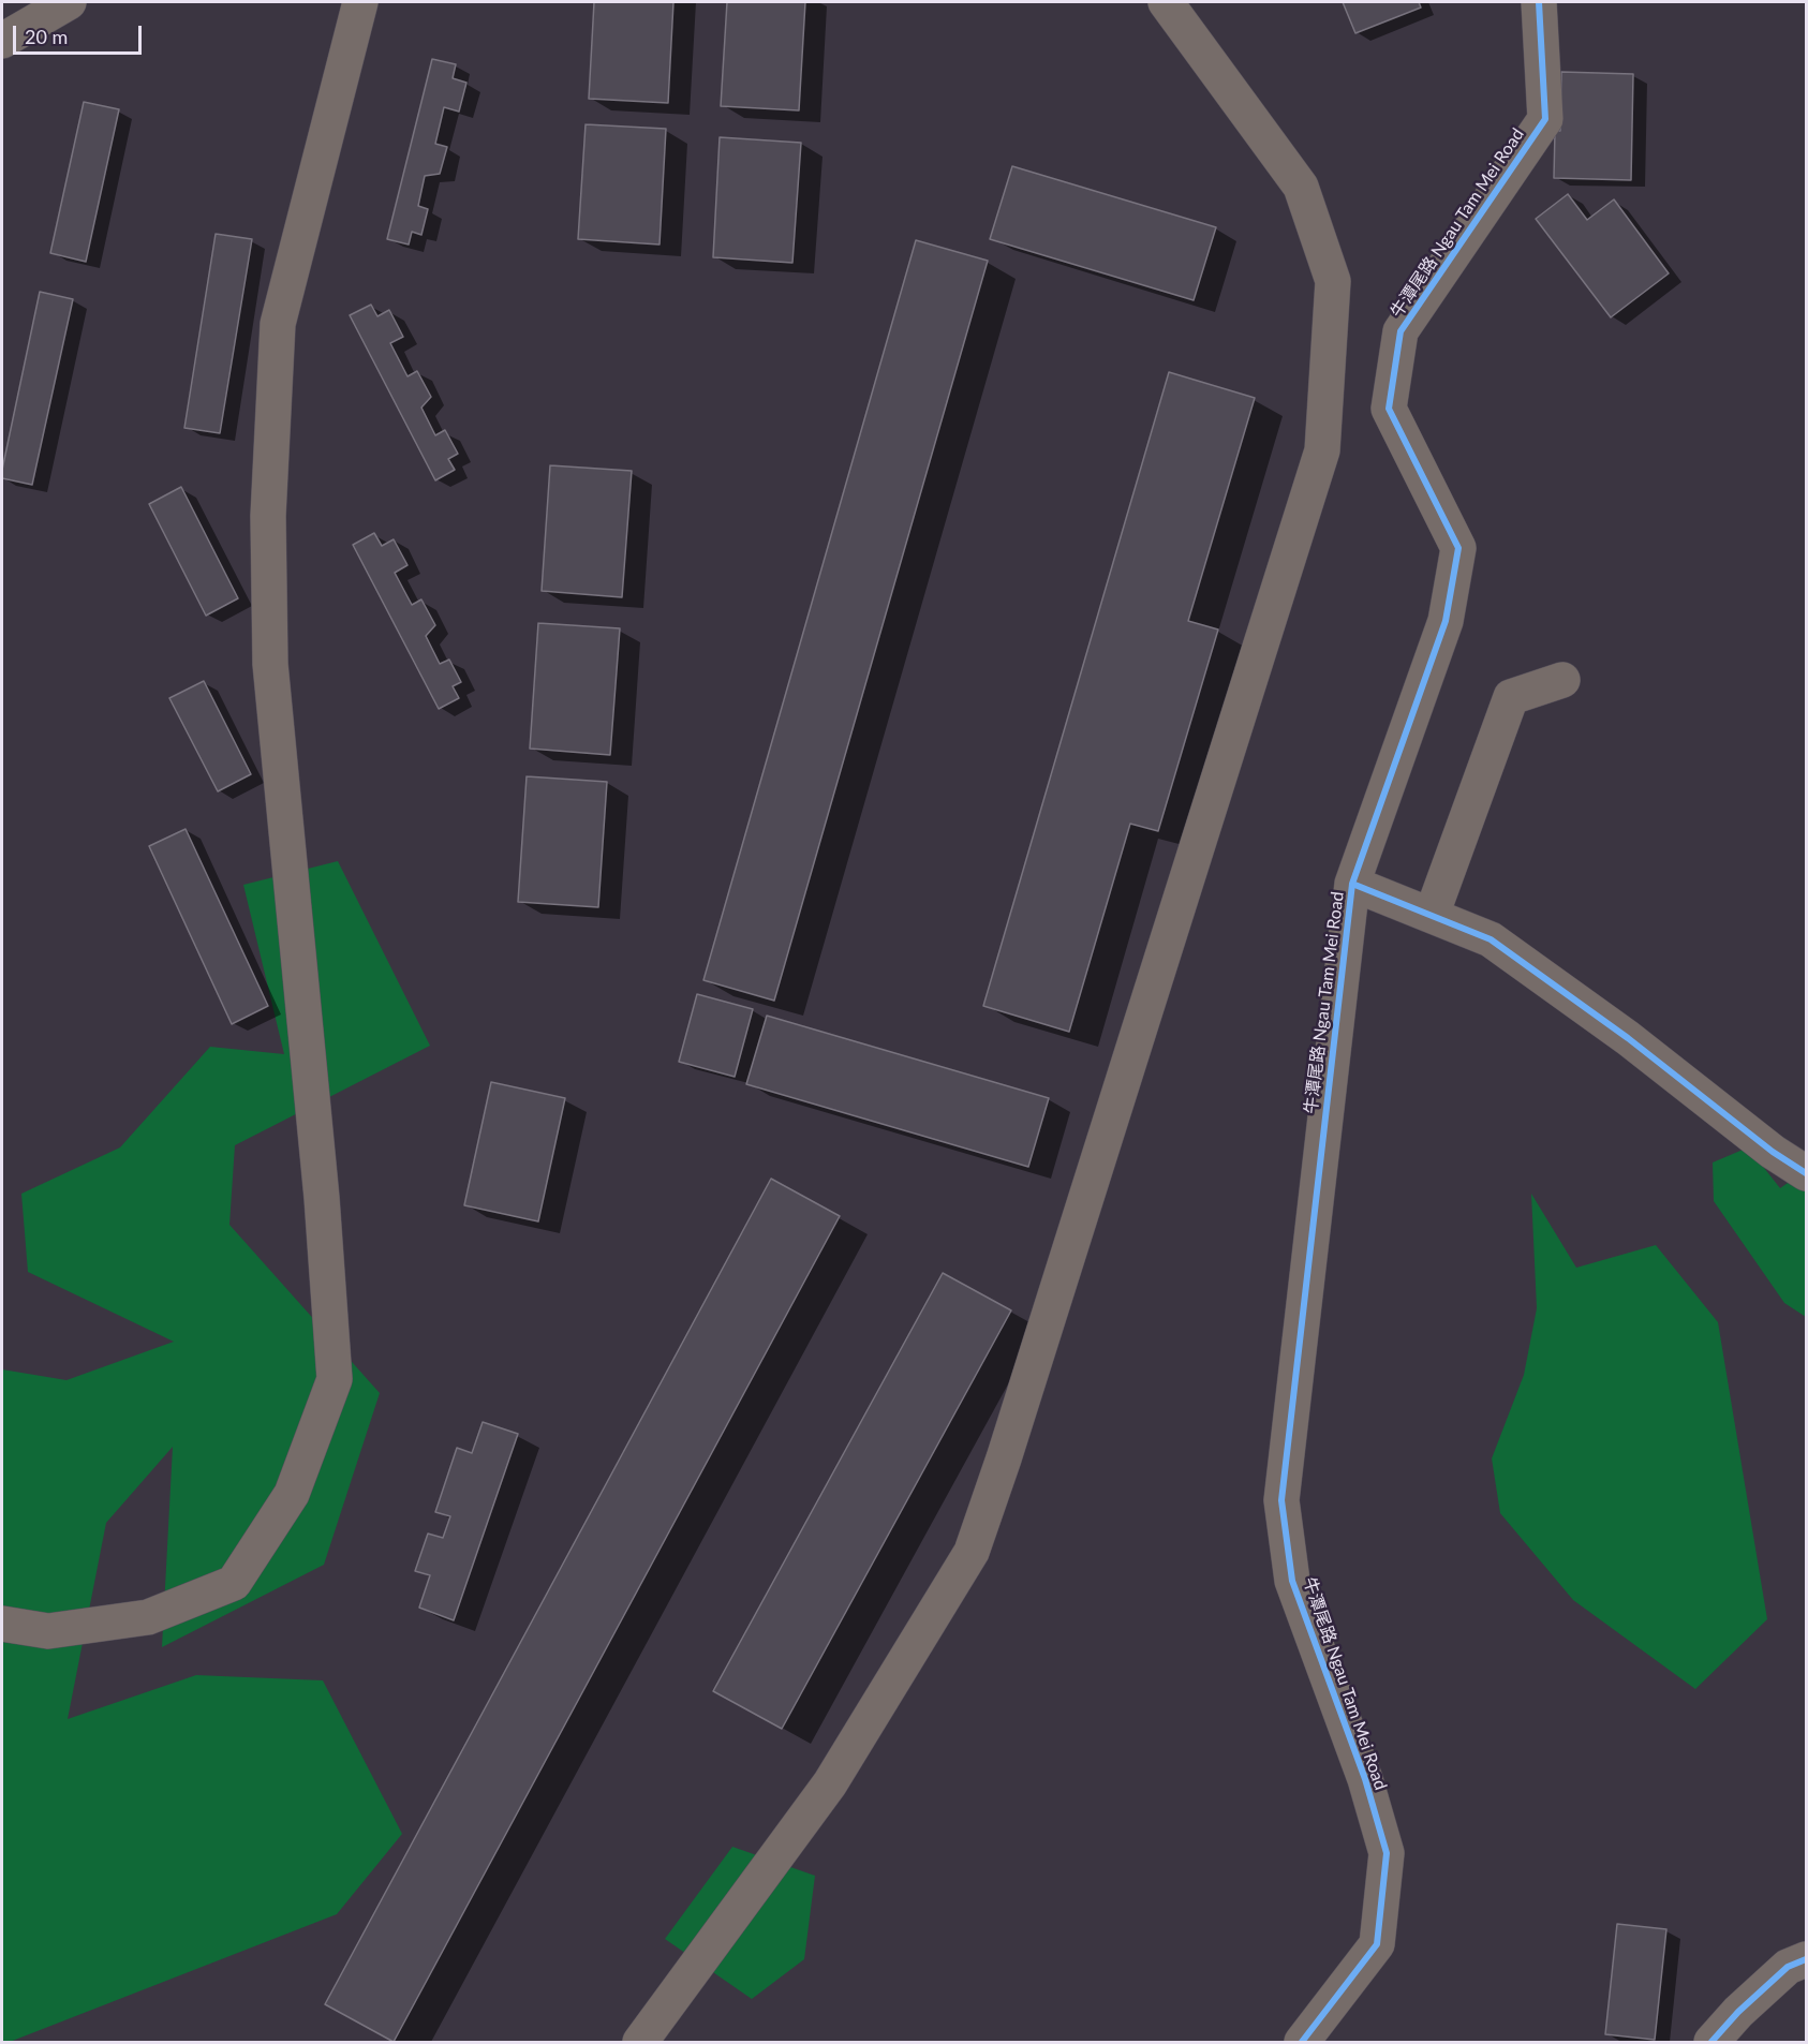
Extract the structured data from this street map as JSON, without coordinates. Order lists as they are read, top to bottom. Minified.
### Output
{"streets":{"street":["牛潭尾路 Ngau Tam Mei Road"]},"scale_bar":"20 m"}
